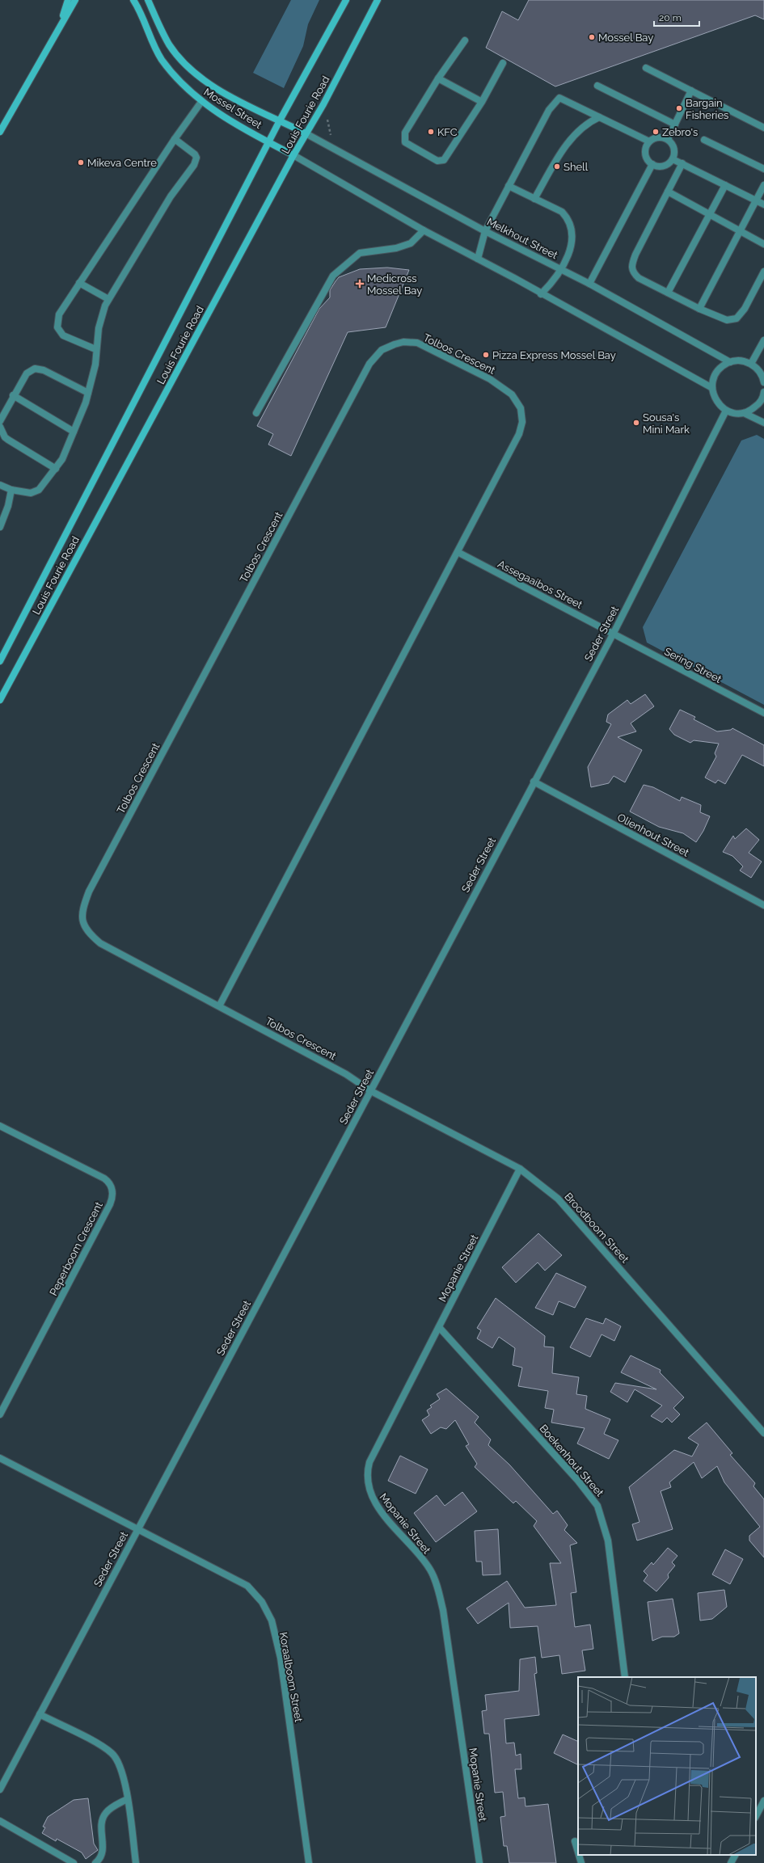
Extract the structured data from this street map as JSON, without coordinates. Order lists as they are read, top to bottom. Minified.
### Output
{"streets":{"main road":["Mossel Street","Louis Fourie Road"],"street":["Melkhout Street","Tolbos Crescent","Assegaaibos Street","Seder Street","Sering Street","Olienhout Street","Broodboom Street","Peperboom Crescent","Mopanie Street","Boekenhout Street","Koraalboom Street"]},"crossings":[["Mossel Street","Louis Fourie Road"],["Mossel Street","Melkhout Street"],["Louis Fourie Road","Melkhout Street"],["Tolbos Crescent","Assegaaibos Street"],["Tolbos Crescent","Seder Street"],["Tolbos Crescent","Broodboom Street"],["Assegaaibos Street","Seder Street"],["Assegaaibos Street","Sering Street"],["Seder Street","Sering Street"],["Seder Street","Olienhout Street"],["Seder Street","Broodboom Street"],["Seder Street","Koraalboom Street"],["Broodboom Street","Mopanie Street"],["Mopanie Street","Boekenhout Street"]],"places":{"other":["Mossel Bay","Bargain Fisheries","KFC","Zebro's","Mikeva Centre","Shell","Pizza Express Mossel Bay","Sousa's Mini Mark"],"health":["Medicross Mossel Bay"]},"scale_bar":"20 m"}
